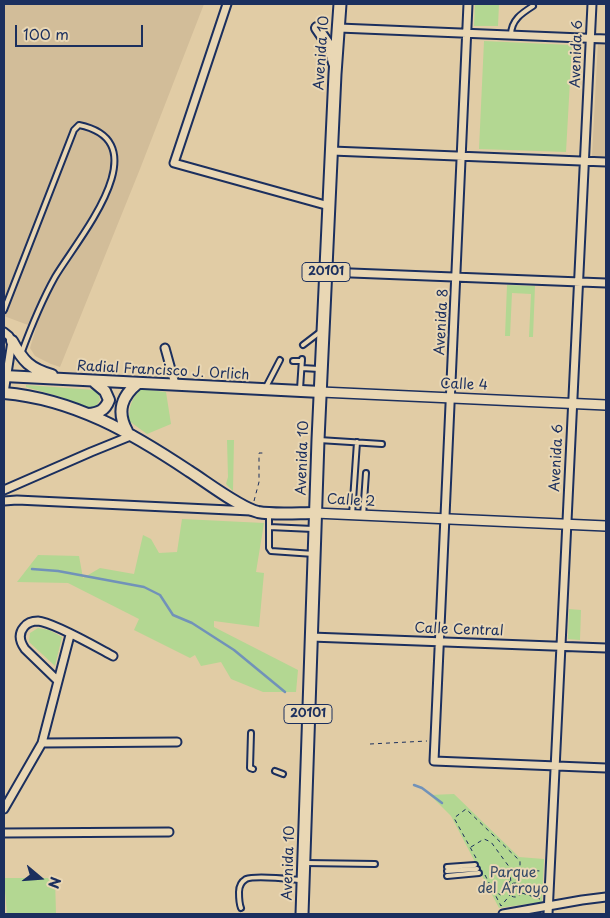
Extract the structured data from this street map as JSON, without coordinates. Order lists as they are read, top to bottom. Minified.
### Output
{"streets":{"main road":["Avenida 10","20101","Radial Francisco J. Orlich","Calle 2"],"street":["Avenida 6","Avenida 8","Calle 4","Calle Central"]},"crossings":[["Avenida 10","Radial Francisco J. Orlich"],["Avenida 10","Calle 4"],["Avenida 10","Calle 2"],["Avenida 10","Calle Central"],["Avenida 6","Avenida 8"],["Avenida 6","Calle 4"],["Avenida 6","Calle 2"],["Avenida 6","Calle Central"],["Avenida 8","Calle 4"],["Avenida 8","Calle 2"],["Avenida 8","Calle Central"],["Radial Francisco J. Orlich","Calle 4"]],"parks":["Parque del Arroyo"],"scale_bar":"100 m","north":"right"}
